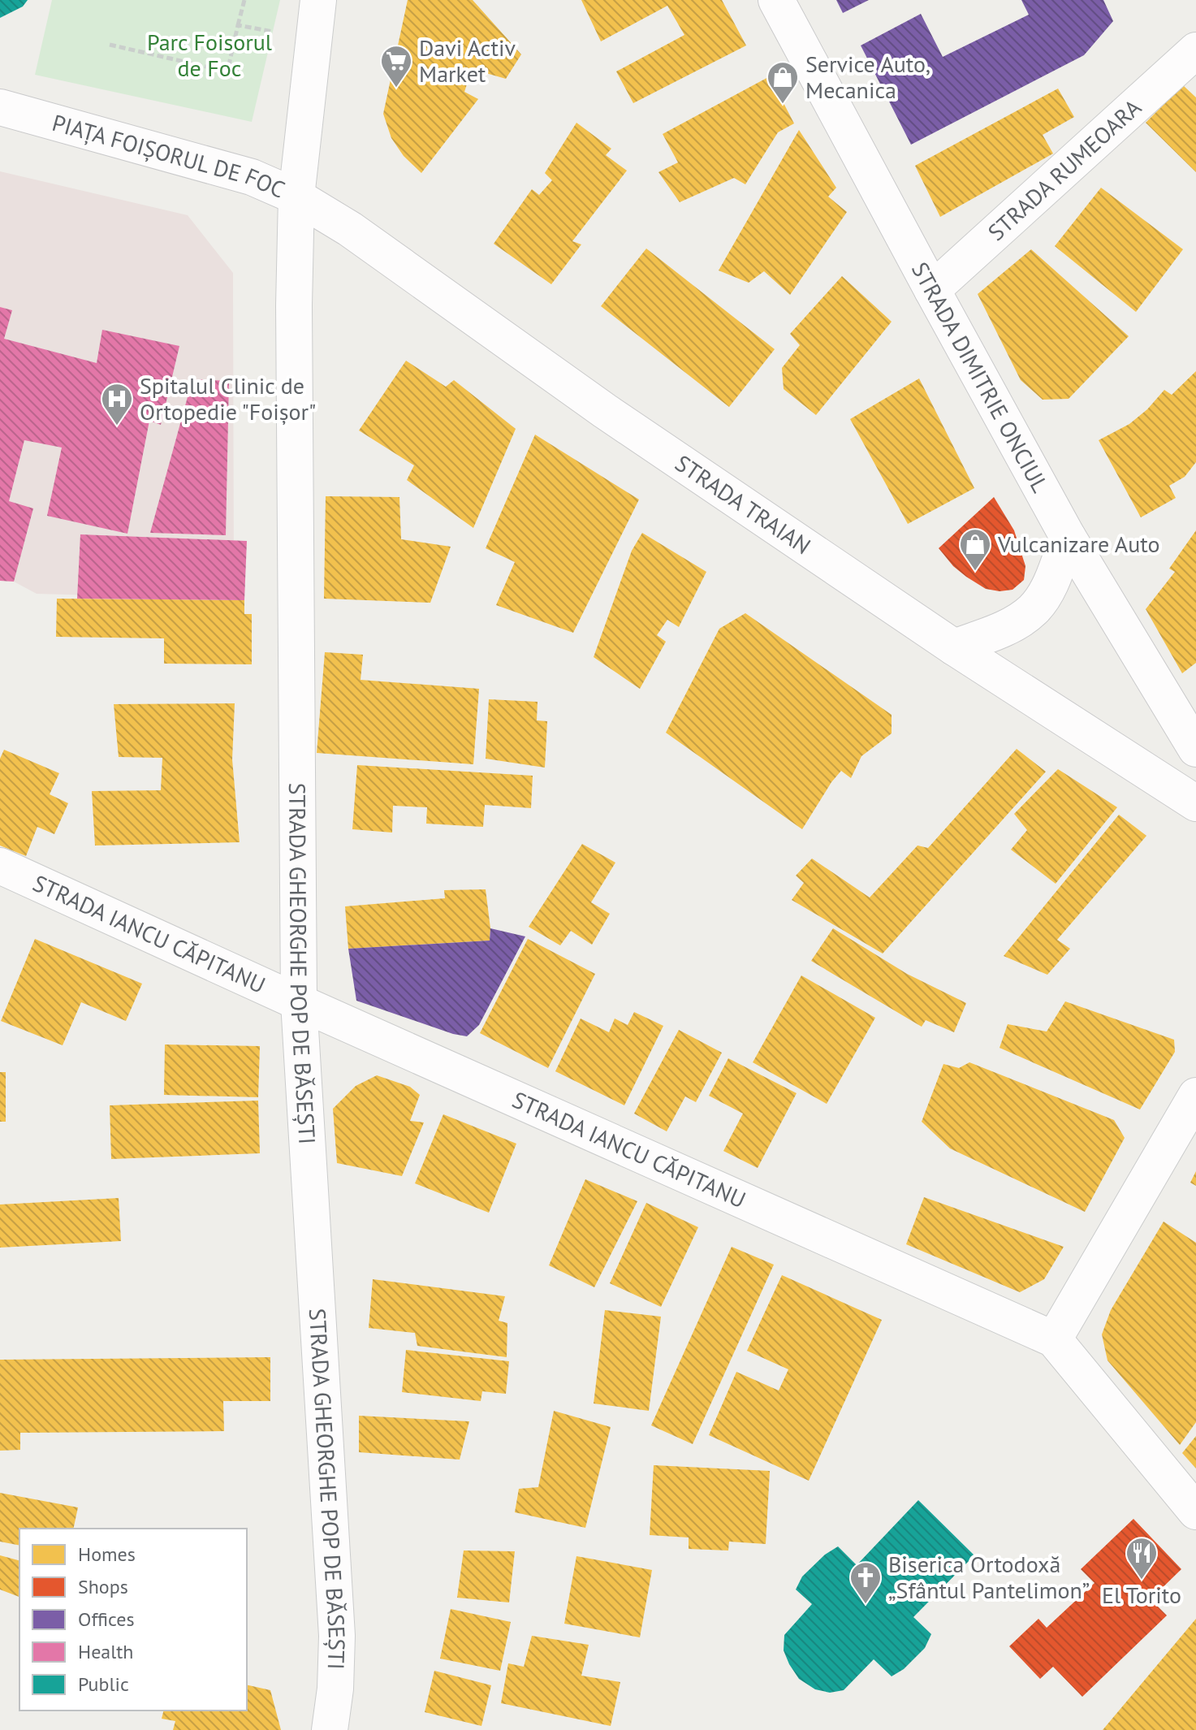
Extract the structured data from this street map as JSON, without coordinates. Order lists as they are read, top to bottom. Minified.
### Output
{"streets":{"street":["PIAȚA FOIȘORUL DE FOC","STRADA RUMEOARA","STRADA DIMITRIE ONCIUL","STRADA TRAIAN","STRADA IANCU CĂPITANU","STRADA GHEORGHE POP DE BĂSEȘTI"]},"crossings":[["PIAȚA FOIȘORUL DE FOC","STRADA TRAIAN"],["PIAȚA FOIȘORUL DE FOC","STRADA GHEORGHE POP DE BĂSEȘTI"],["STRADA RUMEOARA","STRADA DIMITRIE ONCIUL"],["STRADA TRAIAN","STRADA GHEORGHE POP DE BĂSEȘTI"],["STRADA IANCU CĂPITANU","STRADA GHEORGHE POP DE BĂSEȘTI"]],"parks":["Parc Foisorul de Foc"],"places":{"supermarket":["Davi Activ Market"],"shop":["Service Auto, Mecanica","Vulcanizare Auto"],"hospital":["Spitalul Clinic de Ortopedie \"Foișor\""],"restaurant":["El Torito"],"church":["Biserica Ortodoxă „Sfântul Pantelimon”"]},"legend":["Homes","Shops","Offices","Health","Public"]}
